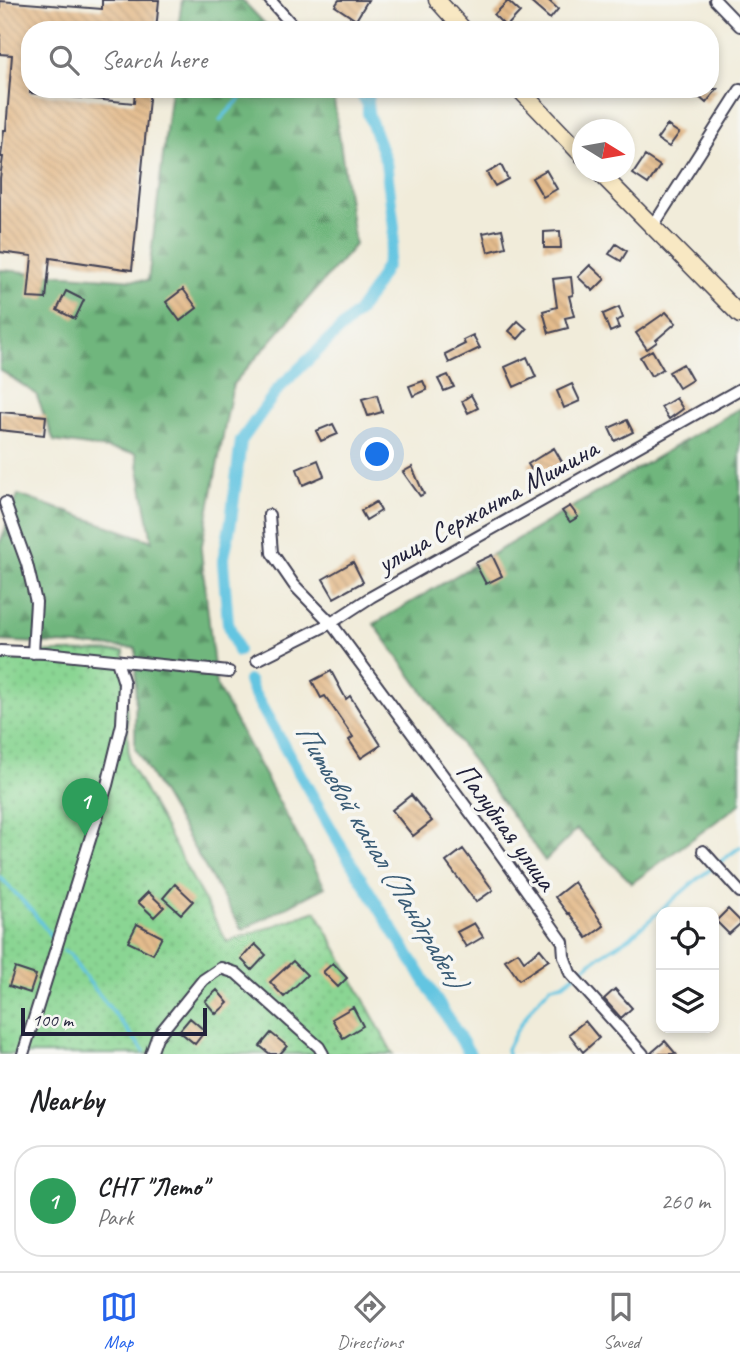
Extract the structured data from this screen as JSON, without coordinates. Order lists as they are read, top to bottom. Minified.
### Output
{"streets":{"street":["улица Сержанта Мишина","Палубная улица"]},"crossings":[["улица Сержанта Мишина","Палубная улица"]],"water":["Питьевой канал (Ландграбен)"],"scale_bar":"100 m","north":"right","page":{"search":"Search here","pins":"1","scale":"100 m","heading":"Nearby","list":[{"mark":"1","name":"СНТ \"Лето\"","note":"Park","value":"260 m"}],"nav":["Map","Directions","Saved"]}}
